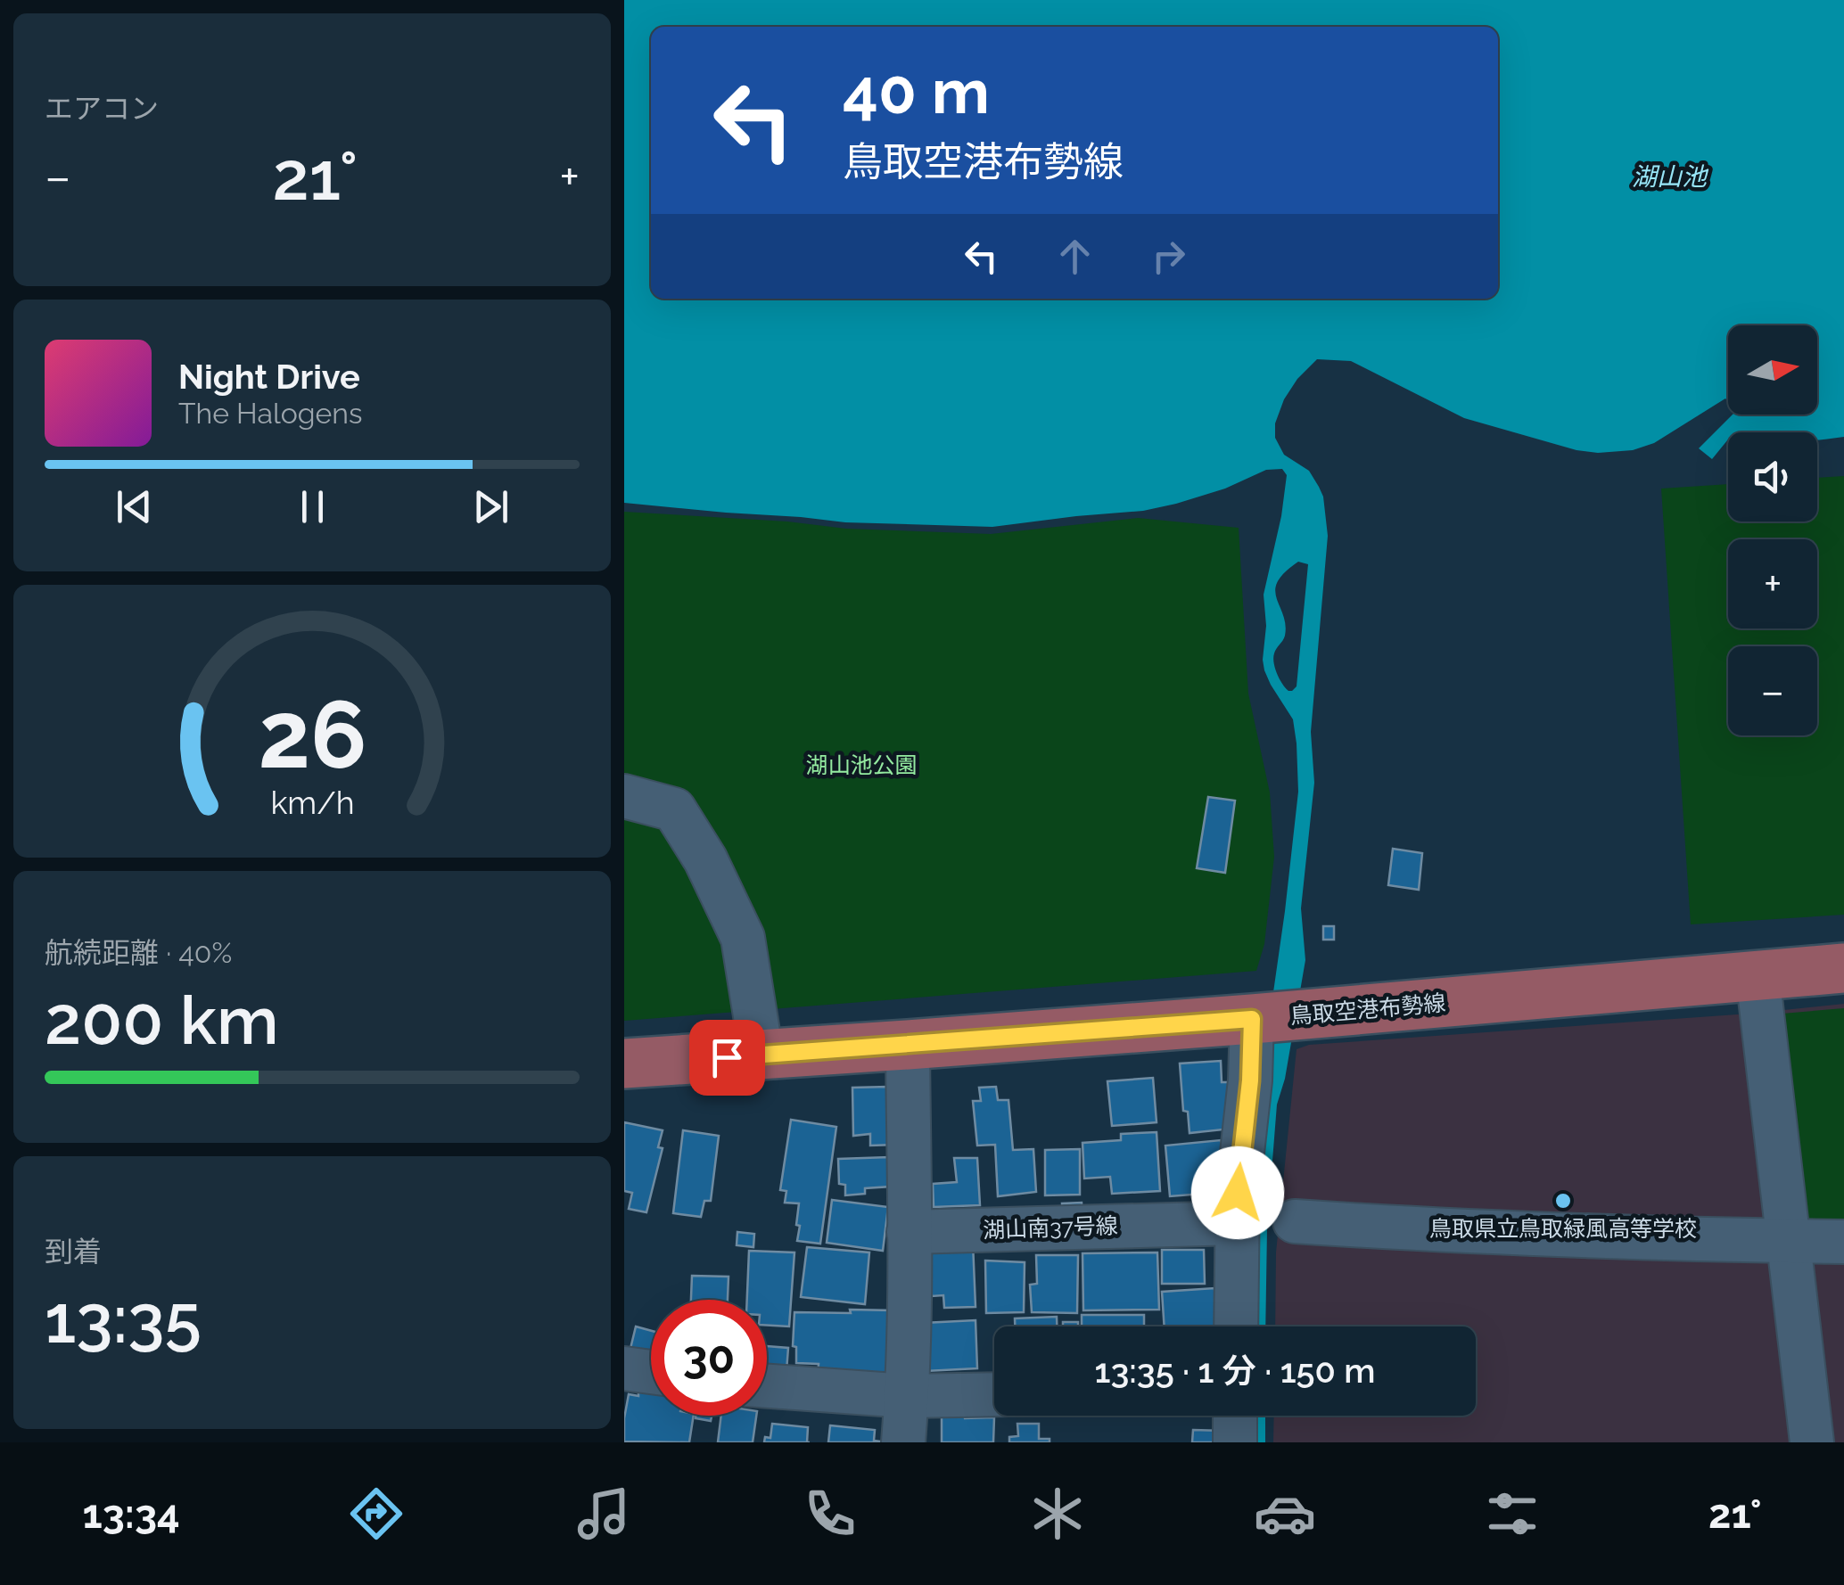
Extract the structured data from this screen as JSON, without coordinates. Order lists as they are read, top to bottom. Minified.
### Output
{"streets":{"main road":["鳥取空港布勢線"],"street":["湖山南37号線"]},"water":["湖山池"],"parks":["湖山池公園"],"places":["鳥取県立鳥取緑風高等学校"],"north":"right","page":{"tile":["エアコン",["航続距離 · 40%","200 km"],["到着","13:35"]],"turn":["40 m","鳥取空港布勢線"],"heat":["−","21°","+"],"map_buttons":["+","−"],"song":["Night Drive","The Halogens"],"limit":"30","trip":"13:35 · 1 分 · 150 m","tabs":["13:34","21°"],"gauge":["26","km/h"]}}
